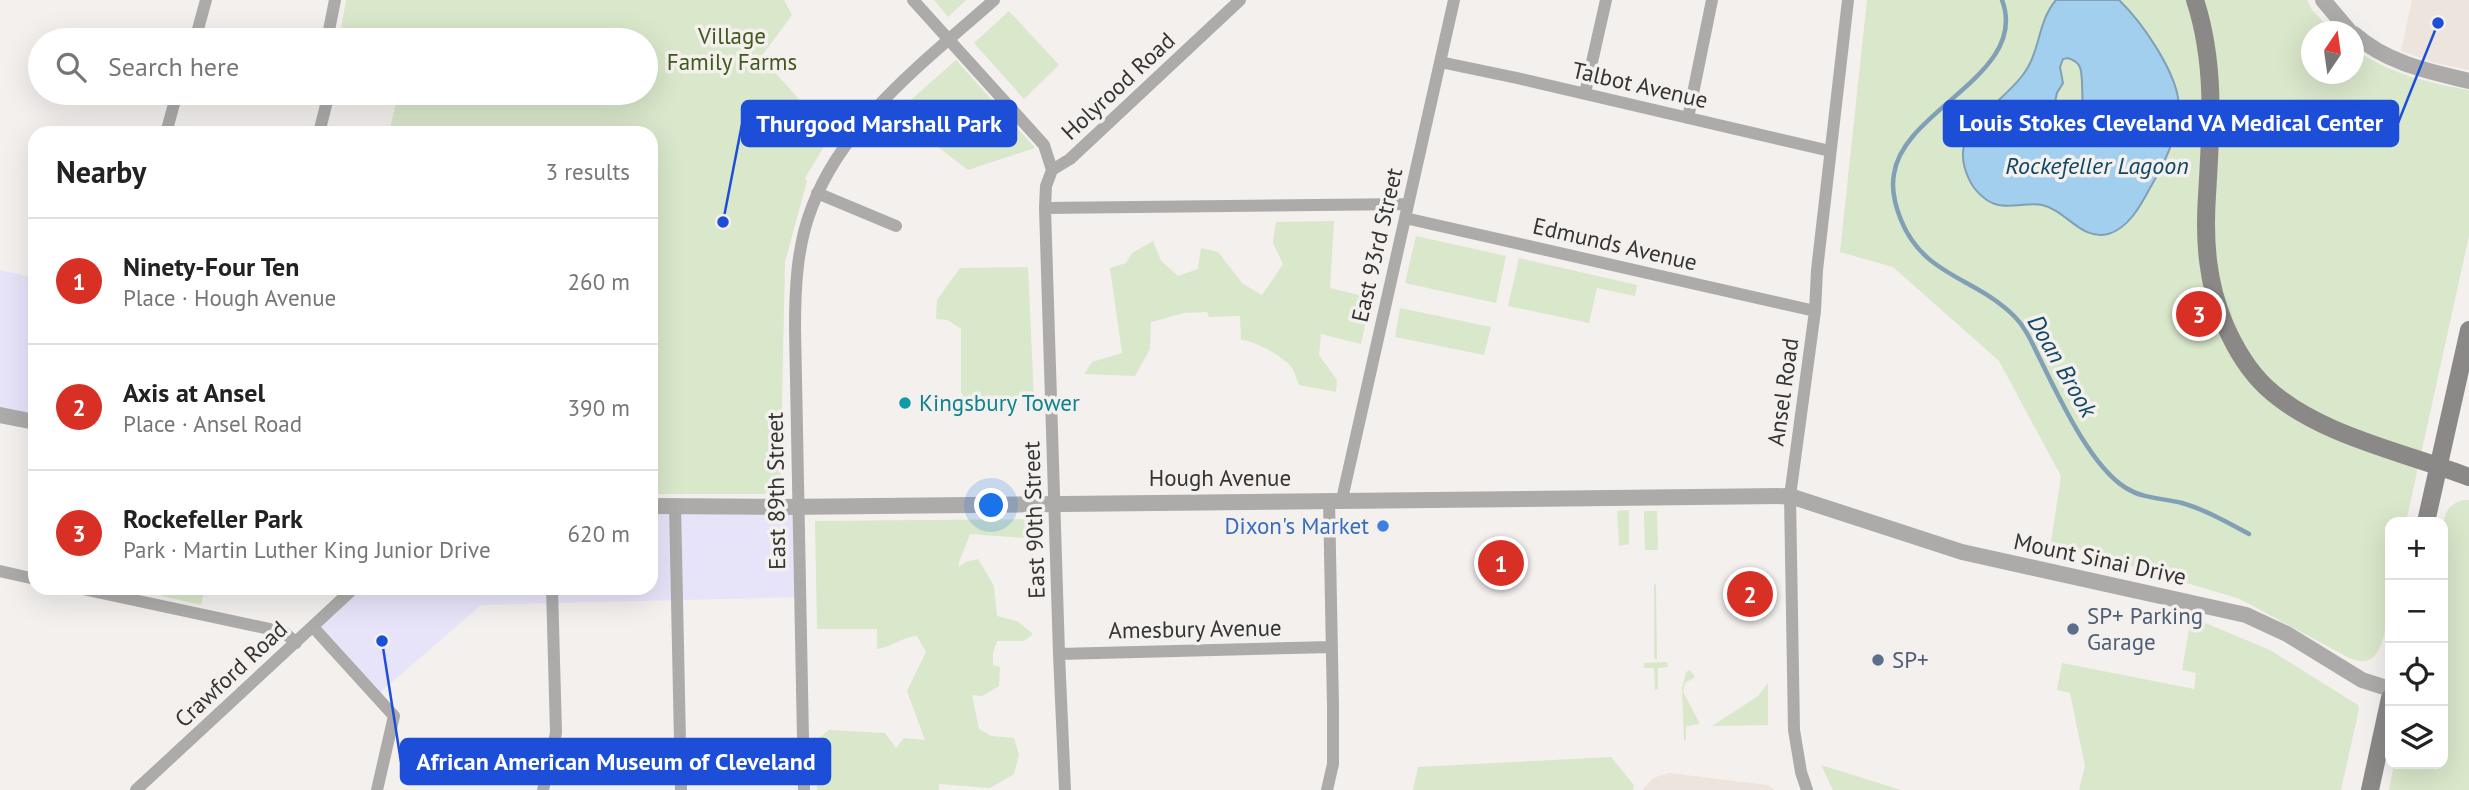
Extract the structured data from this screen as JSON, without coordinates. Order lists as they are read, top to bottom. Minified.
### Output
{"streets":{"street":["Talbot Avenue","Holyrood Road","Edmunds Avenue","East 93rd Street","Ansel Road","Hough Avenue","East 89th Street","East 90th Street","Mount Sinai Drive","Amesbury Avenue","Crawford Road"]},"crossings":[["Talbot Avenue","East 93rd Street"],["Talbot Avenue","Ansel Road"],["Holyrood Road","East 90th Street"],["Edmunds Avenue","East 93rd Street"],["Edmunds Avenue","Ansel Road"],["East 93rd Street","Hough Avenue"],["East 93rd Street","Amesbury Avenue"],["Ansel Road","Hough Avenue"],["Ansel Road","Mount Sinai Drive"],["Hough Avenue","East 89th Street"],["Hough Avenue","East 90th Street"],["Hough Avenue","Mount Sinai Drive"],["East 90th Street","Amesbury Avenue"]],"water":["Rockefeller Lagoon","Doan Brook"],"parks":["Village Family Farms"],"places":["Louis Stokes Cleveland VA Medical Center","Thurgood Marshall Park","Kingsbury Tower","Dixon's Market","SP+ Parking Garage","African American Museum of Cleveland","SP+"],"north":"top","page":{"search":"Search here","heading":["Nearby","3 results"],"list":[{"mark":"1","name":"Ninety-Four Ten","note":"Place · Hough Avenue","value":"260 m"},{"mark":"2","name":"Axis at Ansel","note":"Place · Ansel Road","value":"390 m"},{"mark":"3","name":"Rockefeller Park","note":"Park · Martin Luther King Junior Drive","value":"620 m"}],"pins":["3","1","2"],"map_buttons":["+","−"]}}
